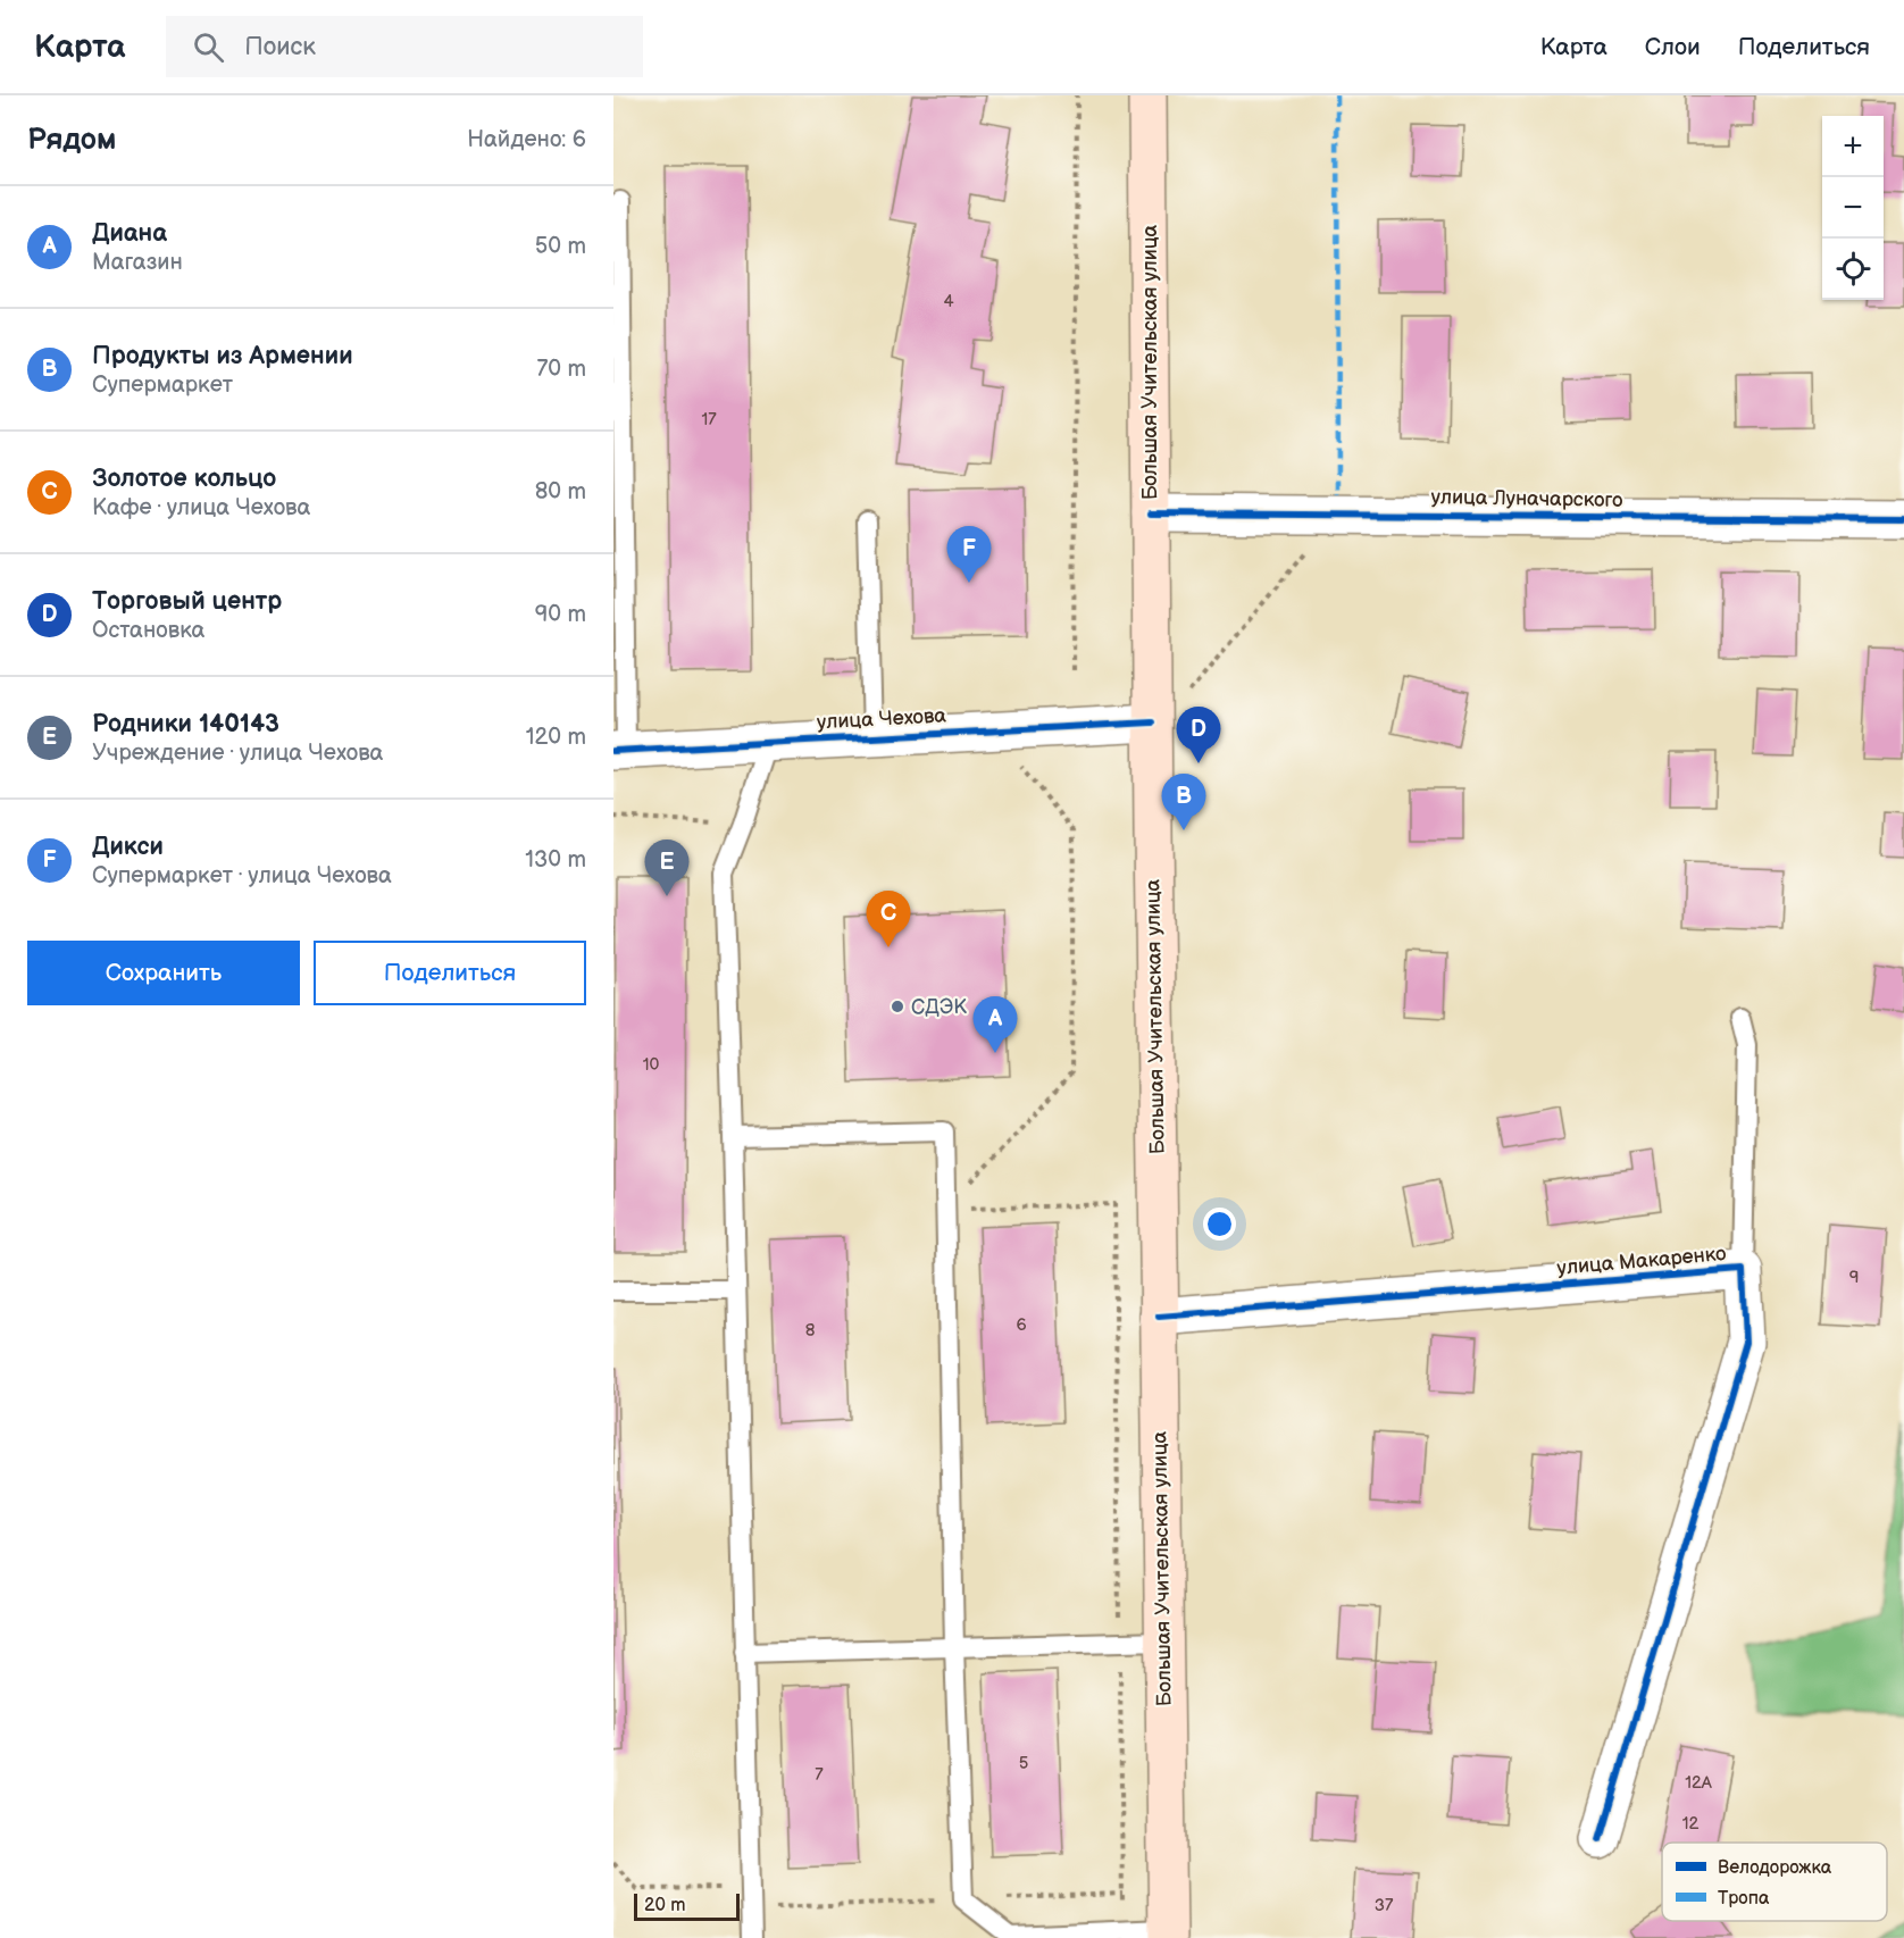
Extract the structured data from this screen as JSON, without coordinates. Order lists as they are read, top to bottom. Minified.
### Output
{"streets":{"main road":["Большая Учительская улица"],"street":["улица Луначарского","улица Чехова","улица Макаренко"]},"crossings":[["Большая Учительская улица","улица Луначарского"],["Большая Учительская улица","улица Чехова"],["Большая Учительская улица","улица Макаренко"]],"places":["СДЭК"],"house_numbers":["4","17","10","9","6","8","5","7","12А","12","37"],"legend":["Велодорожка","Тропа"],"scale_bar":"20 m","page":{"header":"Карта","search":"Поиск","nav":["Карта","Слои","Поделиться"],"heading":["Рядом","Найдено: 6"],"map_buttons":["+","−"],"list":[{"mark":"A","name":"Диана","note":"Магазин","value":"50 m"},{"mark":"B","name":"Продукты из Армении","note":"Супермаркет","value":"70 m"},{"mark":"C","name":"Золотое кольцо","note":"Кафе · улица Чехова","value":"80 m"},{"mark":"D","name":"Торговый центр","note":"Остановка","value":"90 m"},{"mark":"E","name":"Родники 140143","note":"Учреждение · улица Чехова","value":"120 m"},{"mark":"F","name":"Дикси","note":"Супермаркет · улица Чехова","value":"130 m"}],"pins":["F","D","B","E","C","A"],"buttons":["Сохранить","Поделиться"],"scale":"20 m"}}
